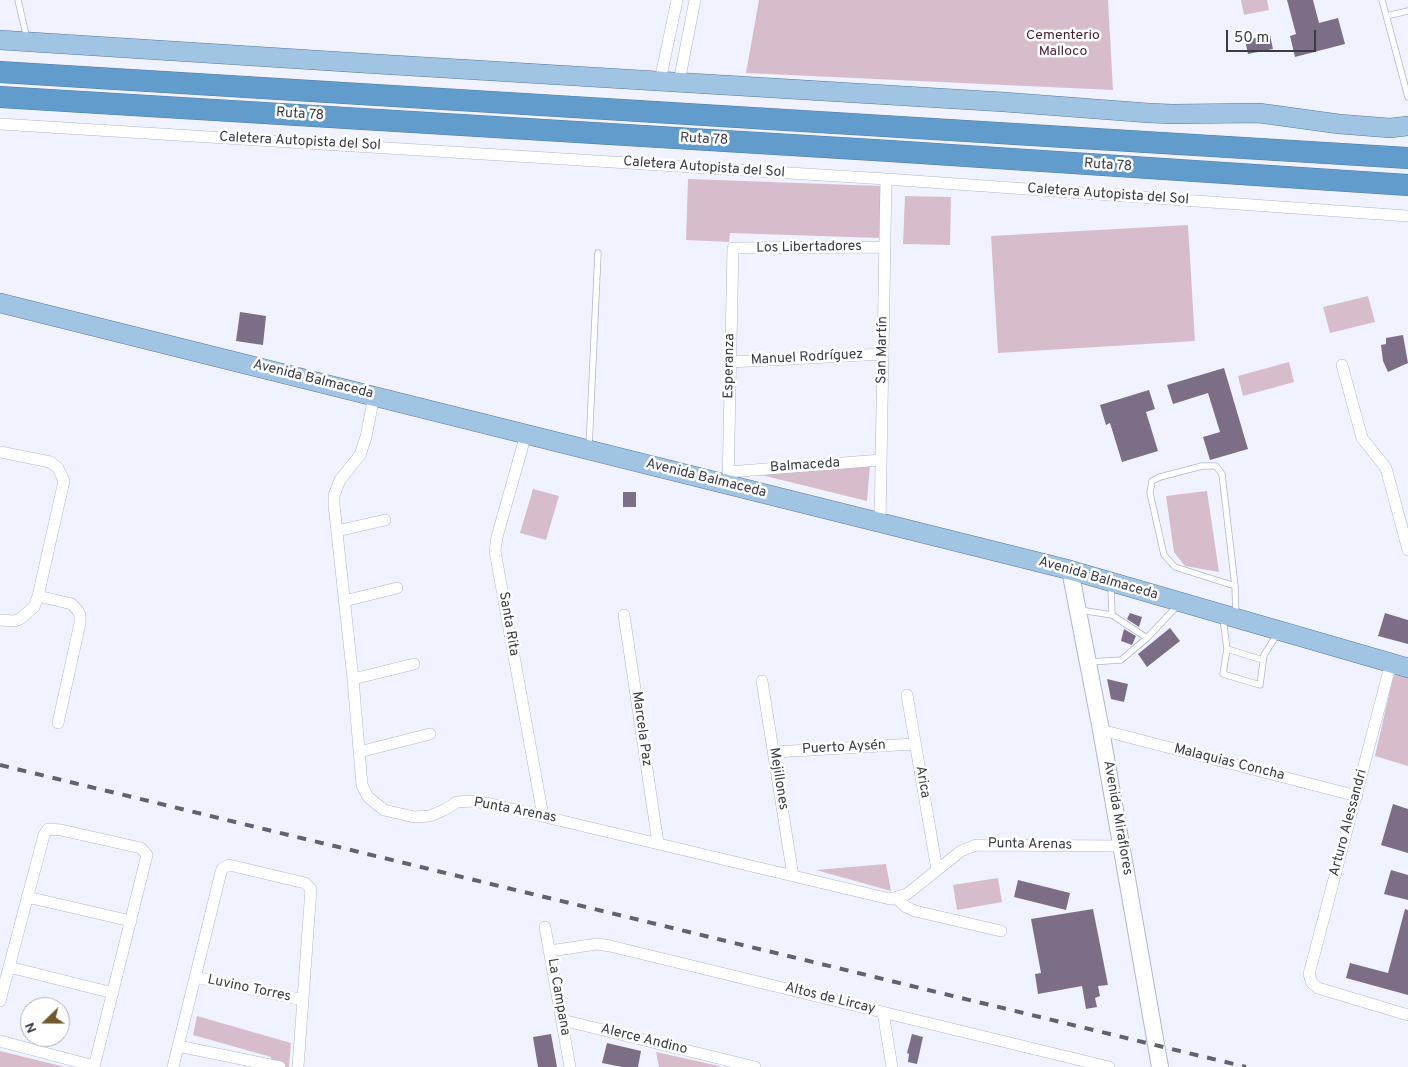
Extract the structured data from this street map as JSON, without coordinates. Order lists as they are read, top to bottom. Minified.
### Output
{"streets":{"highway":["Ruta 78"],"main road":["Avenida Balmaceda","Avenida Miraflores"],"street":["Caletera Autopista del Sol","Los Libertadores","San Martín","Manuel Rodríguez","Esperanza","Balmaceda","Santa Rita","Marcela Paz","Puerto Aysén","Malaquias Concha","Mejillones","Arica","Punta Arenas","Arturo Alessandri","Luvino Torres","La Campana","Altos de Lircay","Alerce Andino"]},"crossings":[["Caletera Autopista del Sol","San Martín"],["Los Libertadores","San Martín"],["Los Libertadores","Esperanza"],["San Martín","Manuel Rodríguez"],["San Martín","Avenida Balmaceda"],["San Martín","Balmaceda"],["Manuel Rodríguez","Esperanza"],["Esperanza","Avenida Balmaceda"],["Esperanza","Balmaceda"],["Avenida Balmaceda","Balmaceda"],["Avenida Balmaceda","Santa Rita"],["Avenida Balmaceda","Punta Arenas"],["Avenida Balmaceda","Avenida Miraflores"],["Avenida Balmaceda","Arturo Alessandri"],["Santa Rita","Punta Arenas"],["Marcela Paz","Punta Arenas"],["Puerto Aysén","Mejillones"],["Puerto Aysén","Arica"],["Malaquias Concha","Avenida Miraflores"],["Malaquias Concha","Arturo Alessandri"],["Mejillones","Punta Arenas"],["Arica","Punta Arenas"],["Punta Arenas","Avenida Miraflores"],["La Campana","Altos de Lircay"],["La Campana","Alerce Andino"]],"parks":["Cementerio Malloco"],"scale_bar":"50 m","north":"left"}
